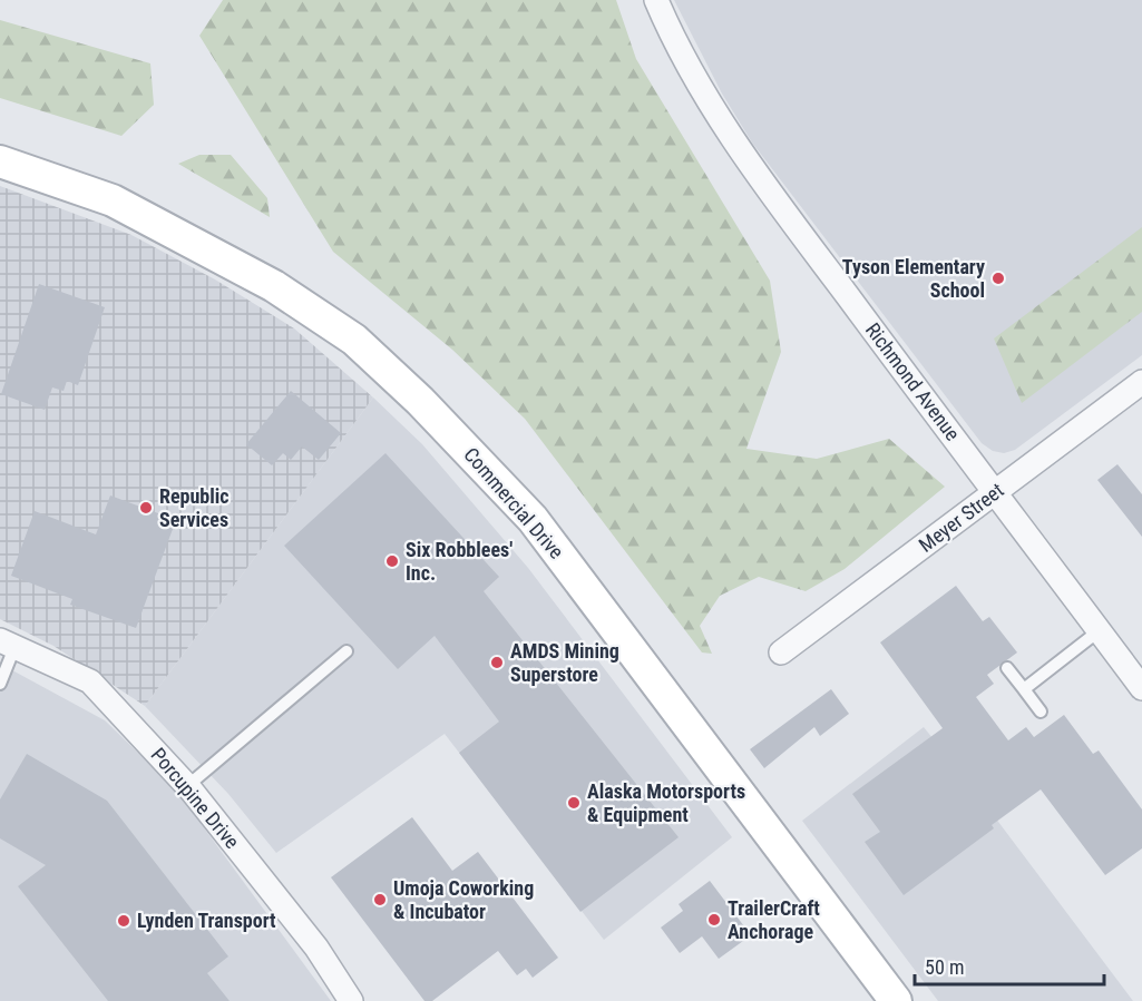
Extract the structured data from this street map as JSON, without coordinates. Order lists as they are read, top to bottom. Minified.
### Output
{"streets":{"main road":["Commercial Drive"],"street":["Richmond Avenue","Meyer Street","Porcupine Drive"]},"crossings":[["Richmond Avenue","Meyer Street"]],"places":["Tyson Elementary School","Republic Services","Six Robblees' Inc.","AMDS Mining Superstore","Alaska Motorsports & Equipment","Umoja Coworking & Incubator","TrailerCraft Anchorage","Lynden Transport"],"scale_bar":"50 m"}
